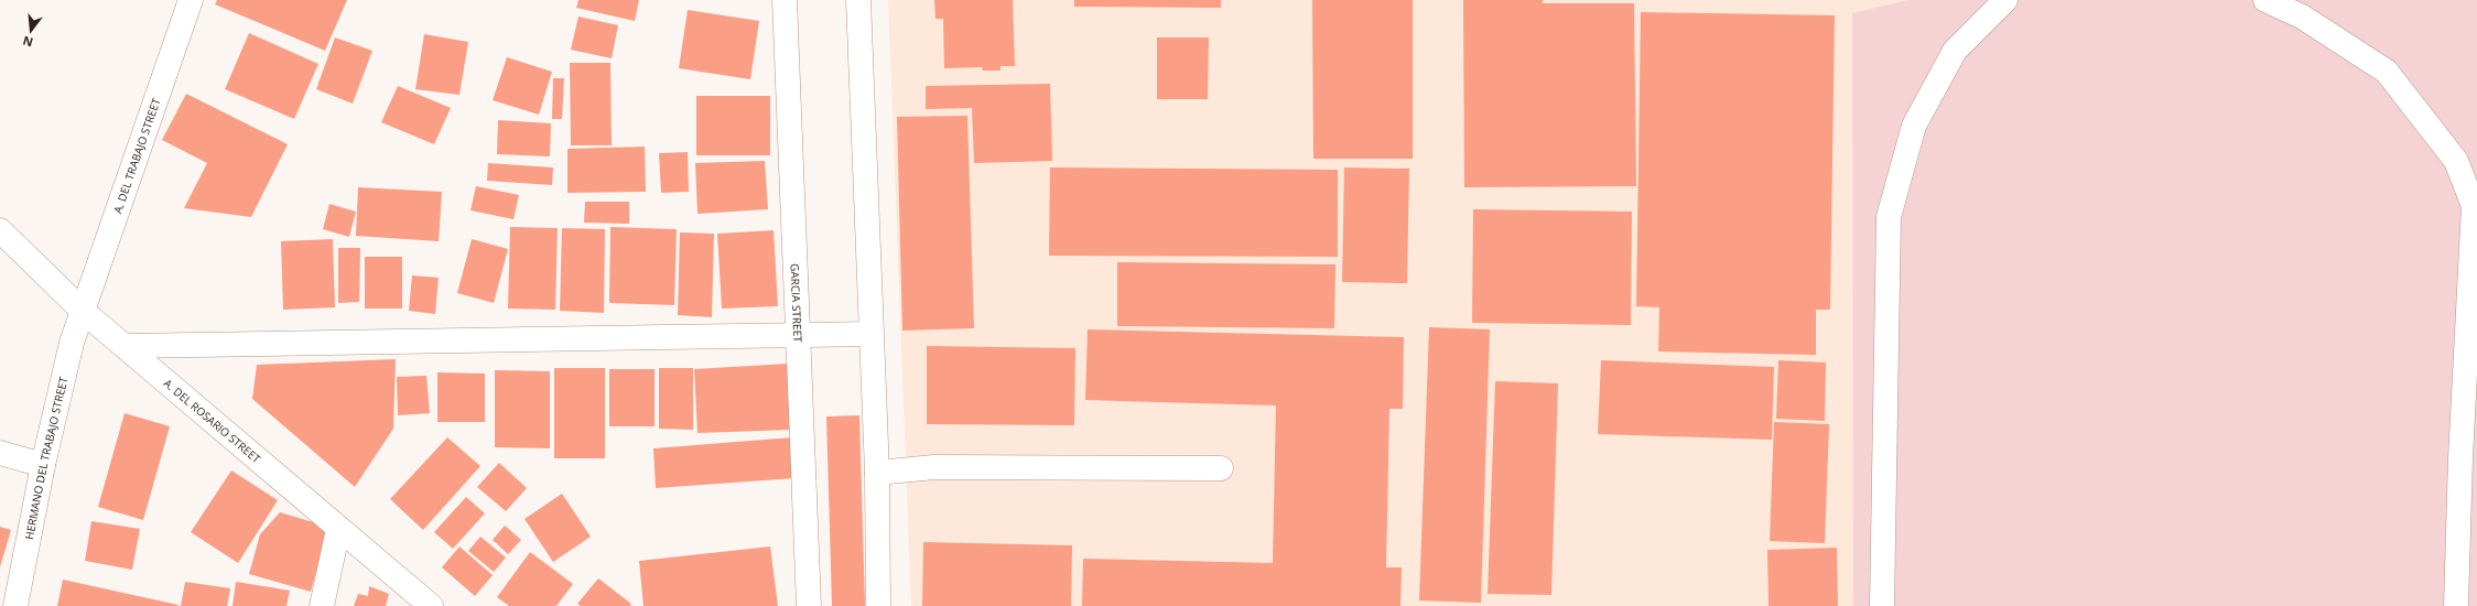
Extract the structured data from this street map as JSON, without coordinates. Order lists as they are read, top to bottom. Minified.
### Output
{"streets":{"street":["A. DEL TRABAJO STREET","GARCIA STREET","A. DEL ROSARIO STREET","HERMANO DEL TRABAJO STREET"]},"crossings":[["A. DEL TRABAJO STREET","A. DEL ROSARIO STREET"],["A. DEL TRABAJO STREET","HERMANO DEL TRABAJO STREET"],["A. DEL ROSARIO STREET","HERMANO DEL TRABAJO STREET"]],"north":"bottom"}
